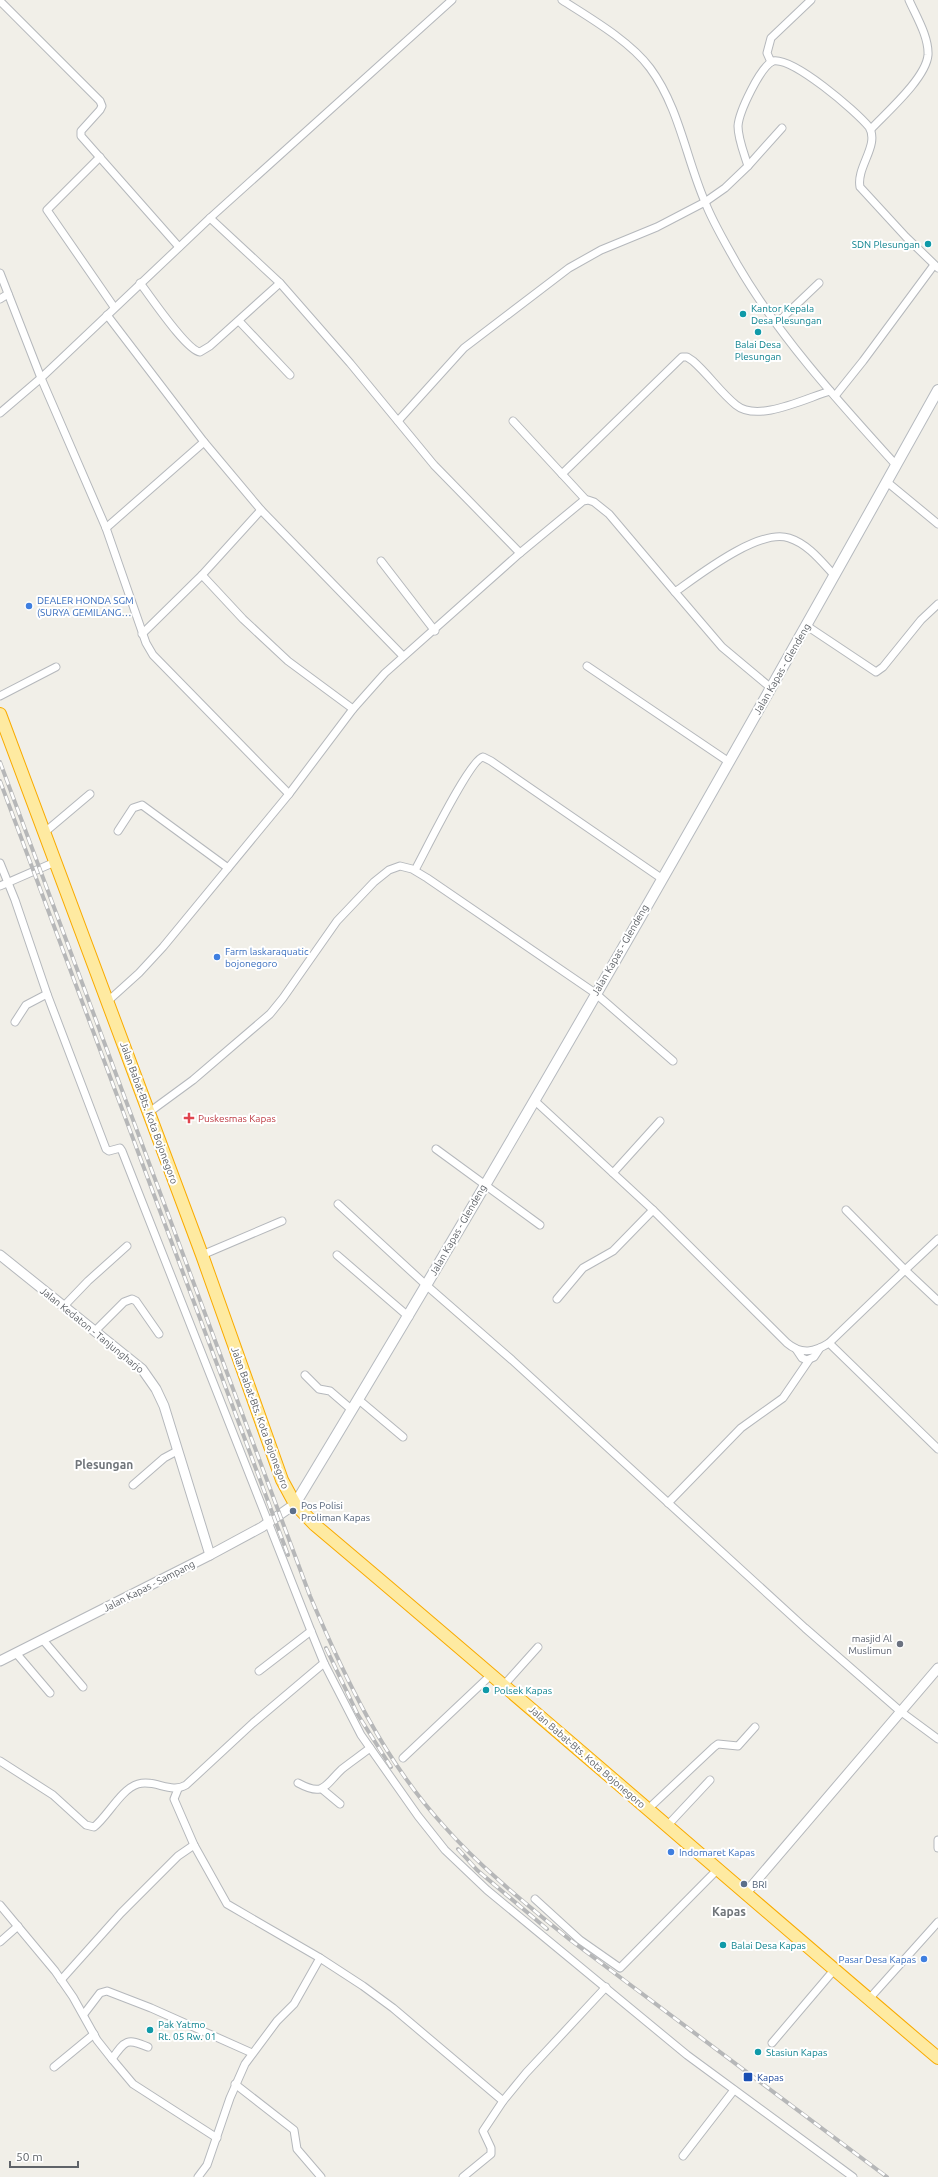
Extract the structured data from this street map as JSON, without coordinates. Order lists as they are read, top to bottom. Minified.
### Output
{"streets":{"highway":["Jalan Babat-Bts. Kota Bojonegoro"],"main road":["Jalan Kapas - Glendeng"],"street":["Jalan Kedaton - Tanjungharjo","Jalan Kapas - Sampang"]},"crossings":[["Jalan Kapas - Glendeng","Jalan Babat-Bts. Kota Bojonegoro"],["Jalan Kapas - Glendeng","Jalan Kapas - Sampang"],["Jalan Babat-Bts. Kota Bojonegoro","Jalan Kapas - Sampang"],["Jalan Kedaton - Tanjungharjo","Jalan Kapas - Sampang"]],"districts":["Plesungan","Kapas"],"places":{"other":["SDN Plesungan","Kantor Kepala Desa Plesungan","Balai Desa Plesungan","DEALER HONDA SGM (SURYA GEMILANG…","Farm laskaraquatic bojonegoro","Pos Polisi Proliman Kapas","masjid Al Muslimun","Polsek Kapas","Indomaret Kapas","BRI","Balai Desa Kapas","Pasar Desa Kapas","Pak Yatmo Rt. 05 Rw. 01","Stasiun Kapas"],"health":["Puskesmas Kapas"],"transit":["Kapas"]},"scale_bar":"50 m"}
